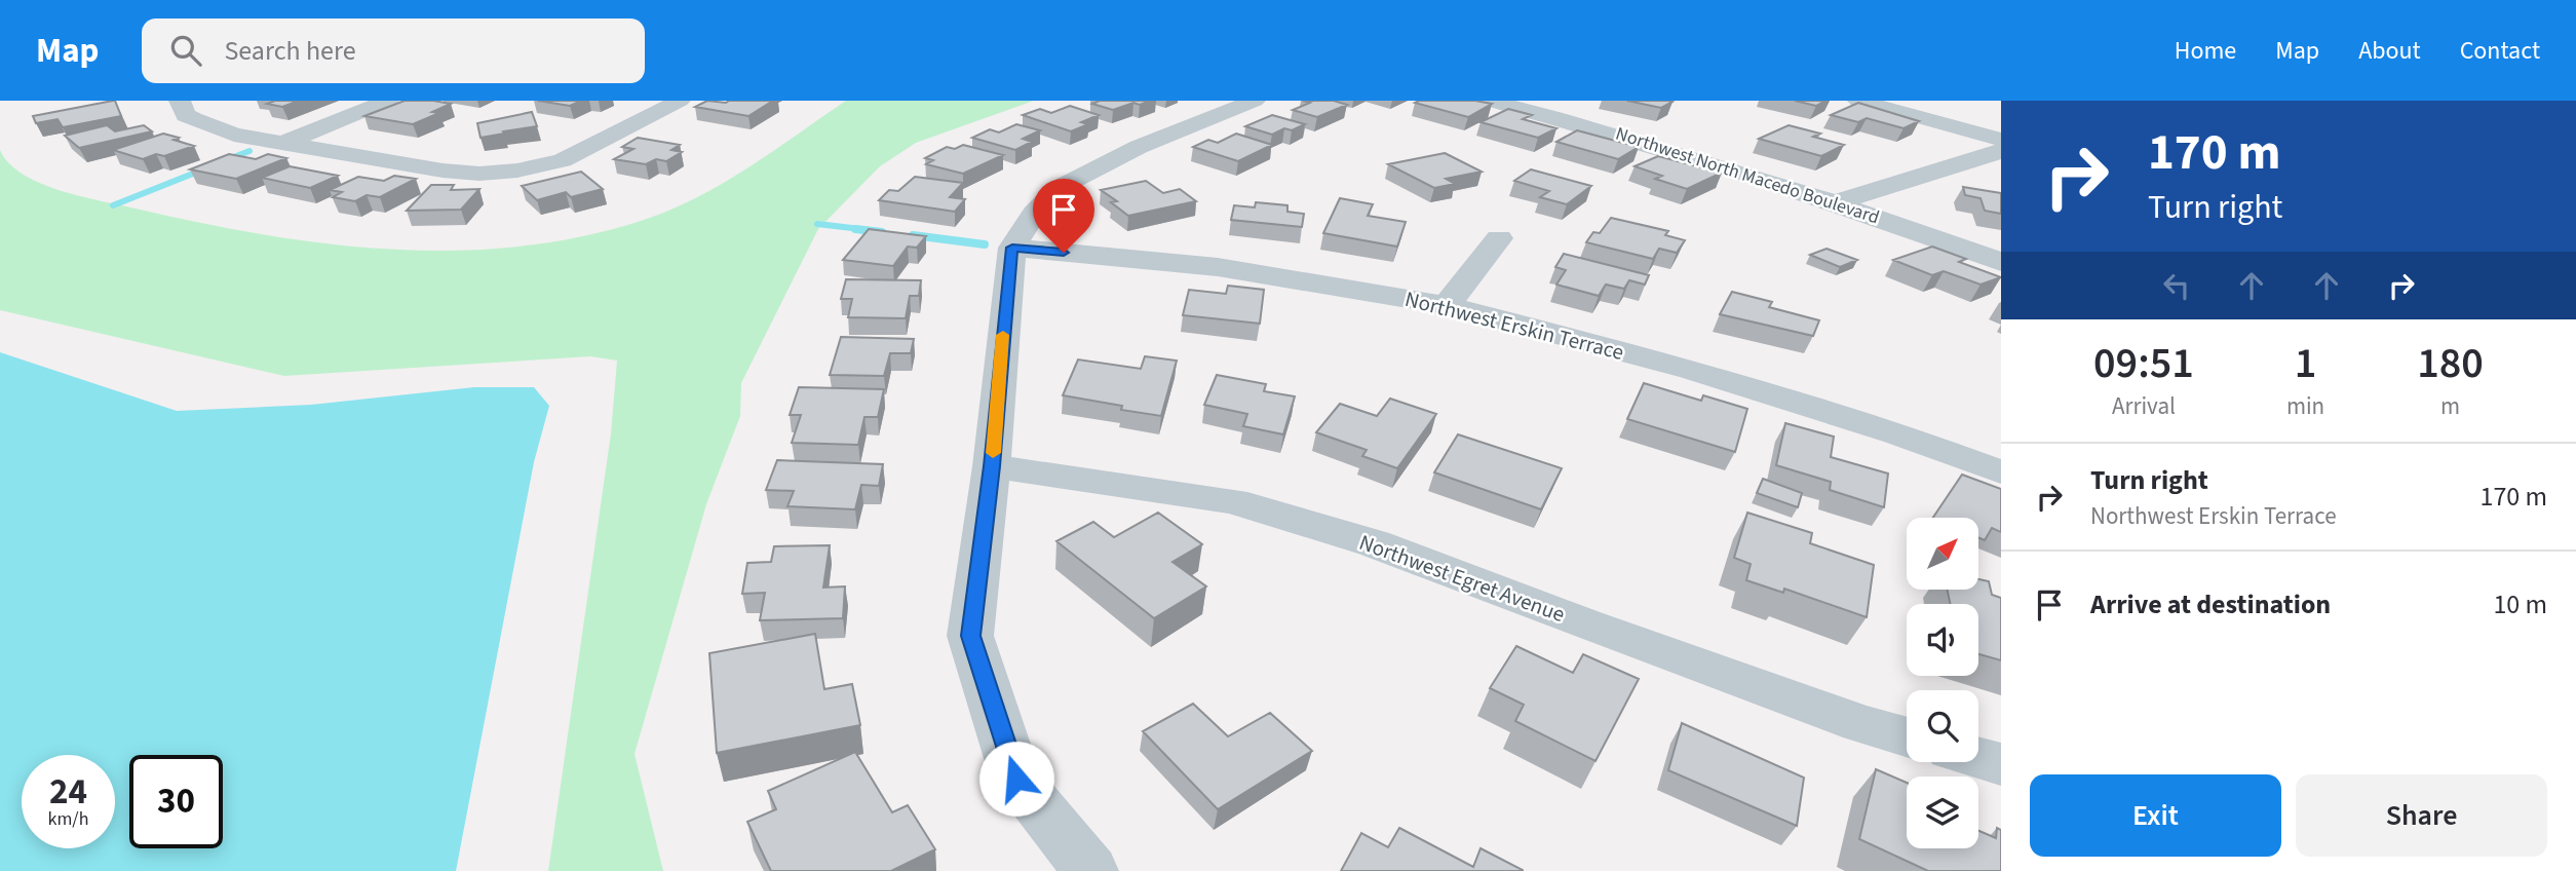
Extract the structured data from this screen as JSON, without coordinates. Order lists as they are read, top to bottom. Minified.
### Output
{"streets":{"street":["Northwest North Macedo Boulevard","Northwest Erskin Terrace","Northwest Egret Avenue"]},"north":"top right","page":{"header":"Map","search":"Search here","nav":["Home","Map","About","Contact"],"turn":["170 m","Turn right"],"eta":["09:51","Arrival","1","min","180","m"],"list":[{"name":"Turn right","note":"Northwest Erskin Terrace","value":"170 m"},{"name":"Arrive at destination","value":"10 m"}],"speed":"24 km/h","limit":"30","buttons":["Exit","Share"]}}
